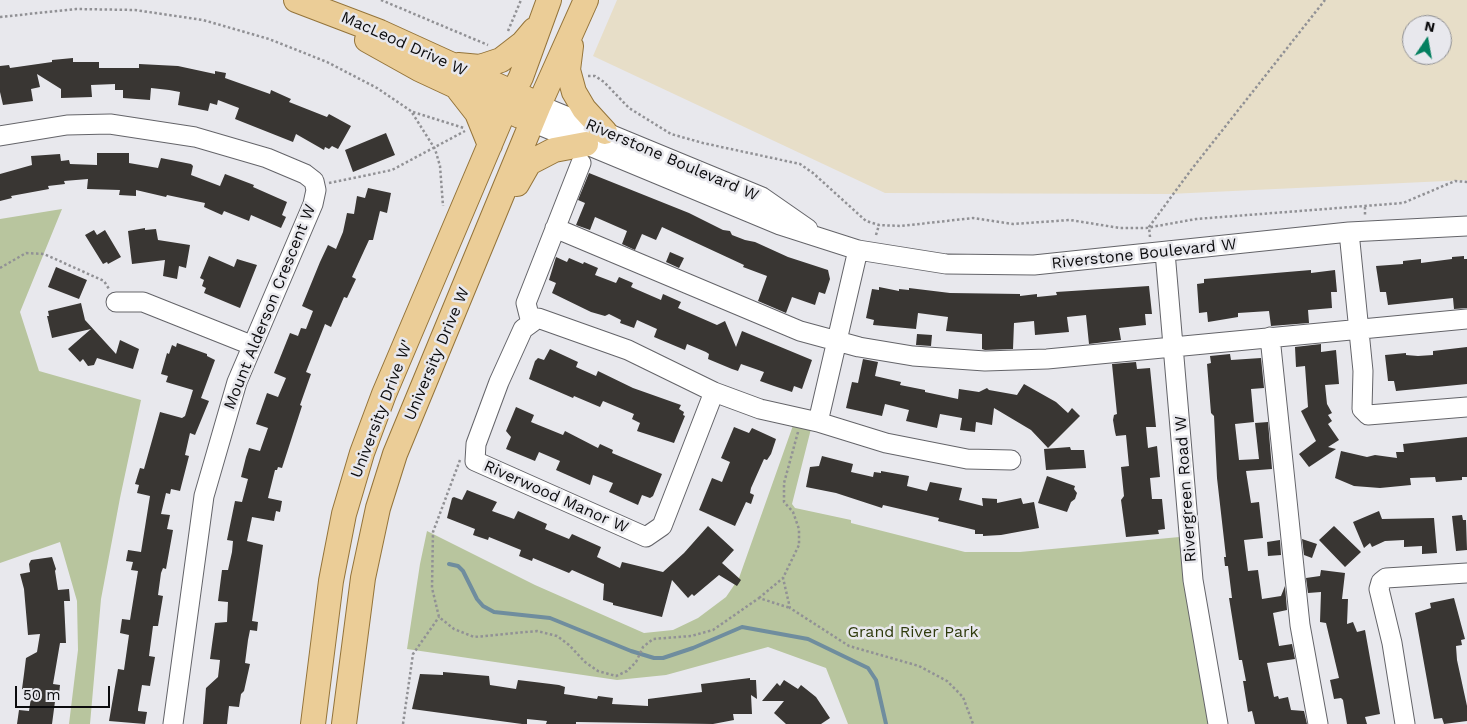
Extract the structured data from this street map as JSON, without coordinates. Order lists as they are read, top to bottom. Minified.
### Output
{"streets":{"main road":["MacLeod Drive W","University Drive W","University Drive W'"],"street":["Riverstone Boulevard W","Mount Alderson Crescent W","Rivergreen Road W","Riverwood Manor W"]},"crossings":[["MacLeod Drive W","Riverstone Boulevard W"],["MacLeod Drive W","University Drive W"],["MacLeod Drive W","University Drive W'"],["Riverstone Boulevard W","University Drive W"],["Riverstone Boulevard W","University Drive W'"],["Riverstone Boulevard W","Rivergreen Road W"],["University Drive W","University Drive W'"]],"parks":["Grand River Park"],"scale_bar":"50 m","north":"top"}
